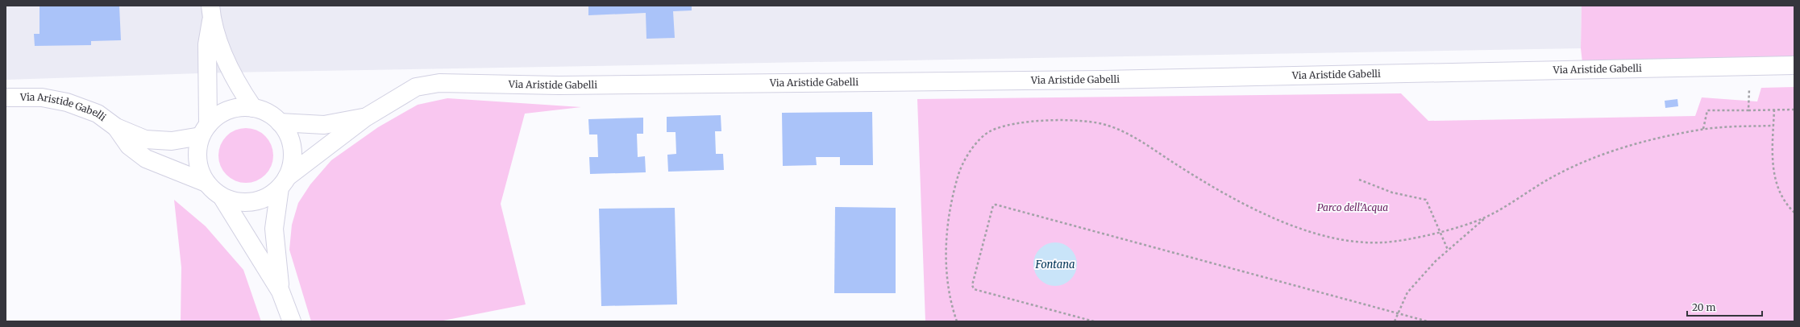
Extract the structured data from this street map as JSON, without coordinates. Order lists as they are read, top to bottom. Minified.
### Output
{"streets":{"street":["Via Aristide Gabelli"]},"water":["Fontana"],"parks":["Parco dell'Acqua"],"scale_bar":"20 m"}
